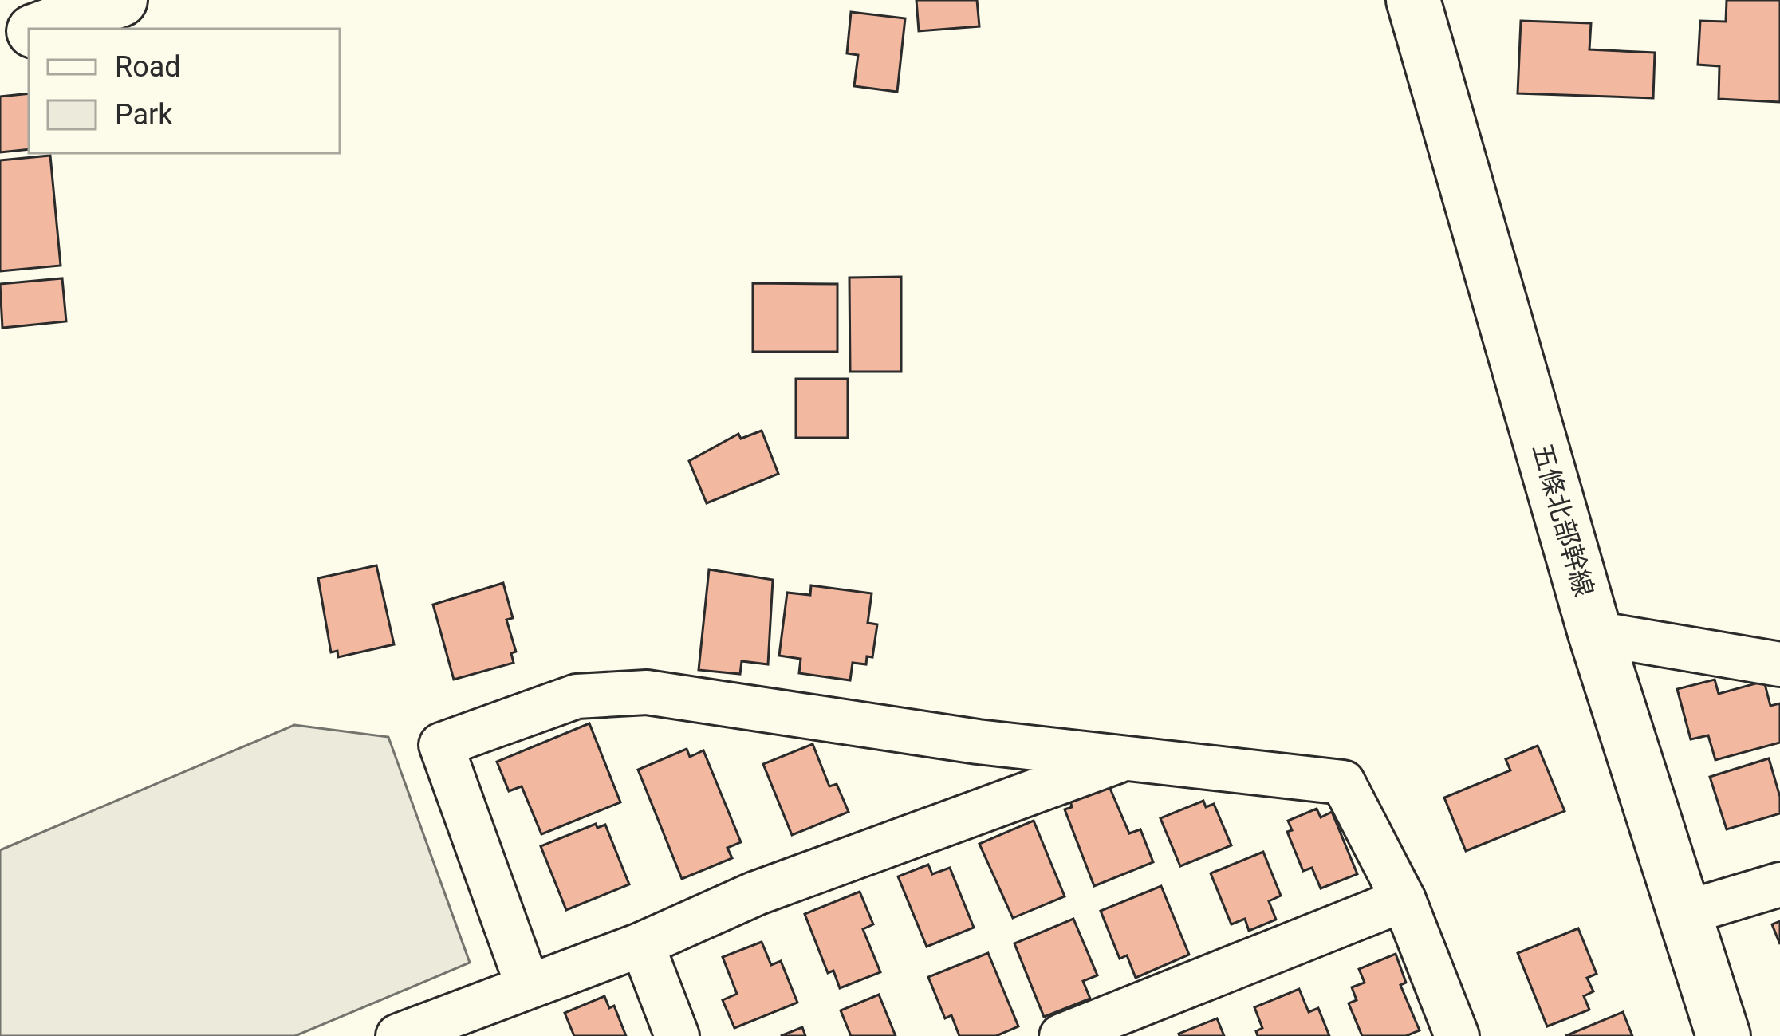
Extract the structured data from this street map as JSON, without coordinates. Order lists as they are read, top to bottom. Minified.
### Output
{"streets":{"main road":["五條北部幹線"]},"legend":["Road","Park"]}
